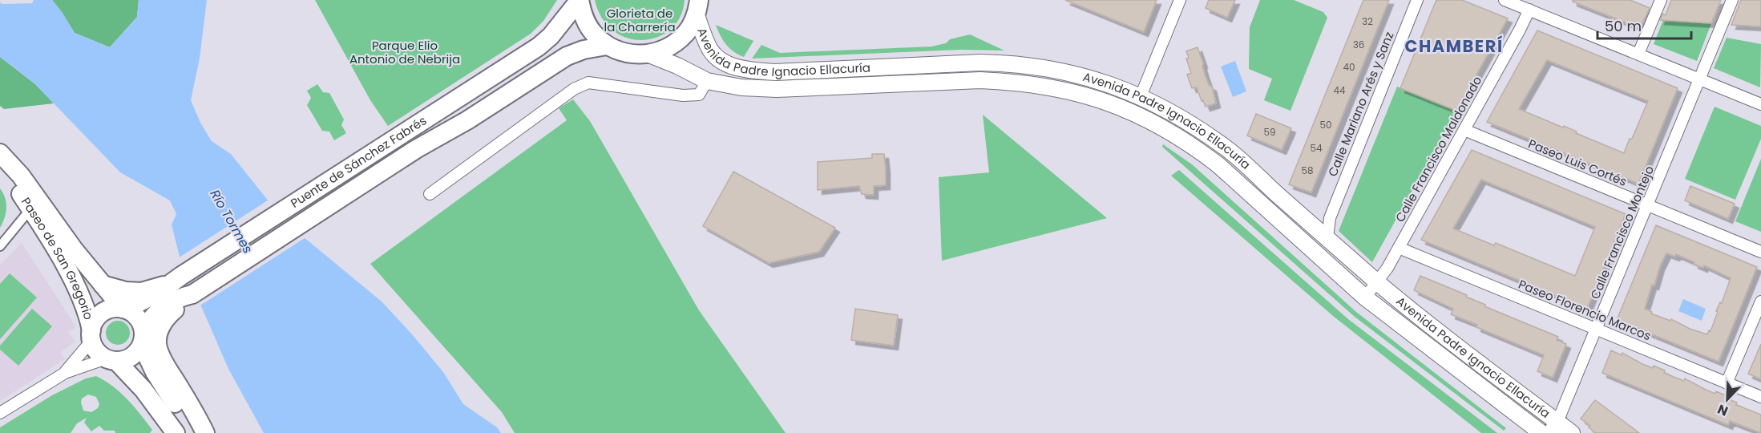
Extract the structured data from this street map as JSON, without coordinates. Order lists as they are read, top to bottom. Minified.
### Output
{"streets":{"main road":["Avenida Padre Ignacio Ellacuría","Puente de Sánchez Fabrés","Paseo de San Gregorio"],"street":["Calle Mariano Arés y Sanz","Calle Francisco Maldonado","Paseo Luis Cortés","Calle Francisco Montejo","Paseo Florencio Marcos"]},"crossings":[["Avenida Padre Ignacio Ellacuría","Calle Mariano Arés y Sanz"],["Avenida Padre Ignacio Ellacuría","Calle Francisco Maldonado"],["Avenida Padre Ignacio Ellacuría","Calle Francisco Montejo"],["Calle Francisco Maldonado","Paseo Luis Cortés"],["Calle Francisco Maldonado","Paseo Florencio Marcos"],["Puente de Sánchez Fabrés","Paseo de San Gregorio"],["Paseo Luis Cortés","Calle Francisco Montejo"],["Calle Francisco Montejo","Paseo Florencio Marcos"]],"districts":["CHAMBERÍ"],"water":["Río Tormes"],"parks":["Glorieta de la Charrería","Parque Elio Antonio de Nebrija"],"house_numbers":["32","36","40","44","50","59","54","58"],"scale_bar":"50 m","north":"bottom left"}
